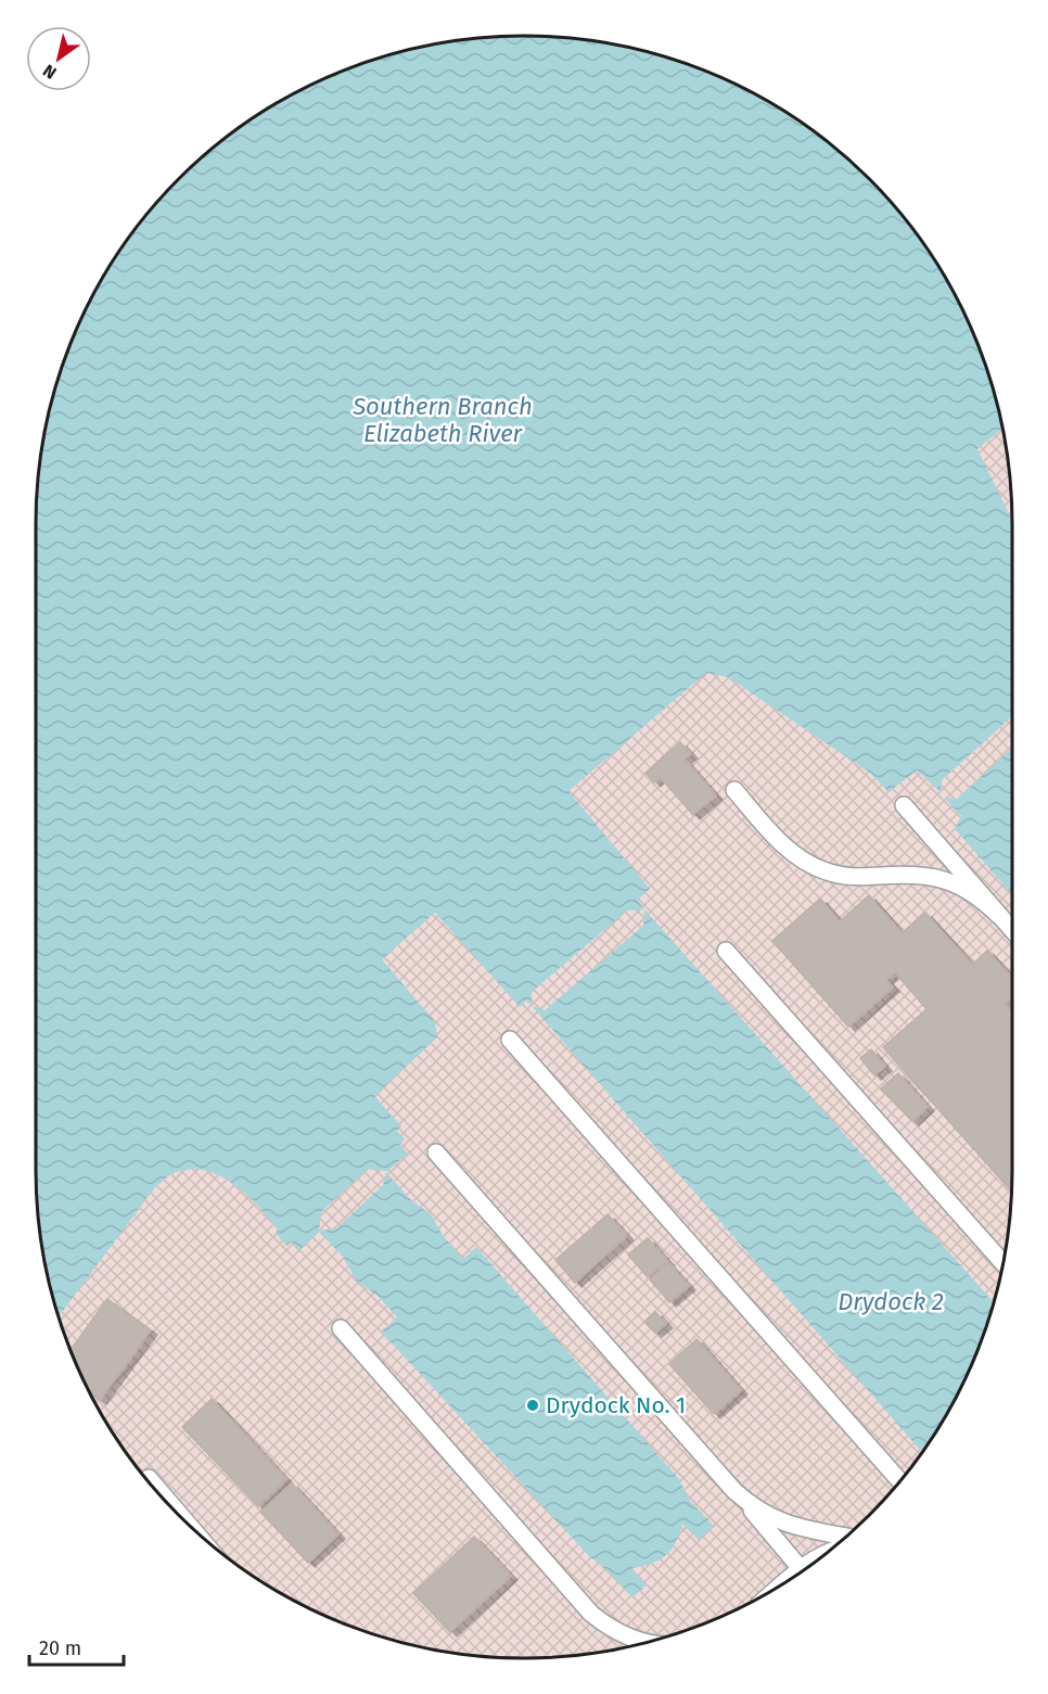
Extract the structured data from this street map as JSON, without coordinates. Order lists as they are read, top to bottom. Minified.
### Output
{"water":["Southern Branch Elizabeth River","Drydock 2"],"places":["Drydock No. 1"],"scale_bar":"20 m","north":"bottom left"}
